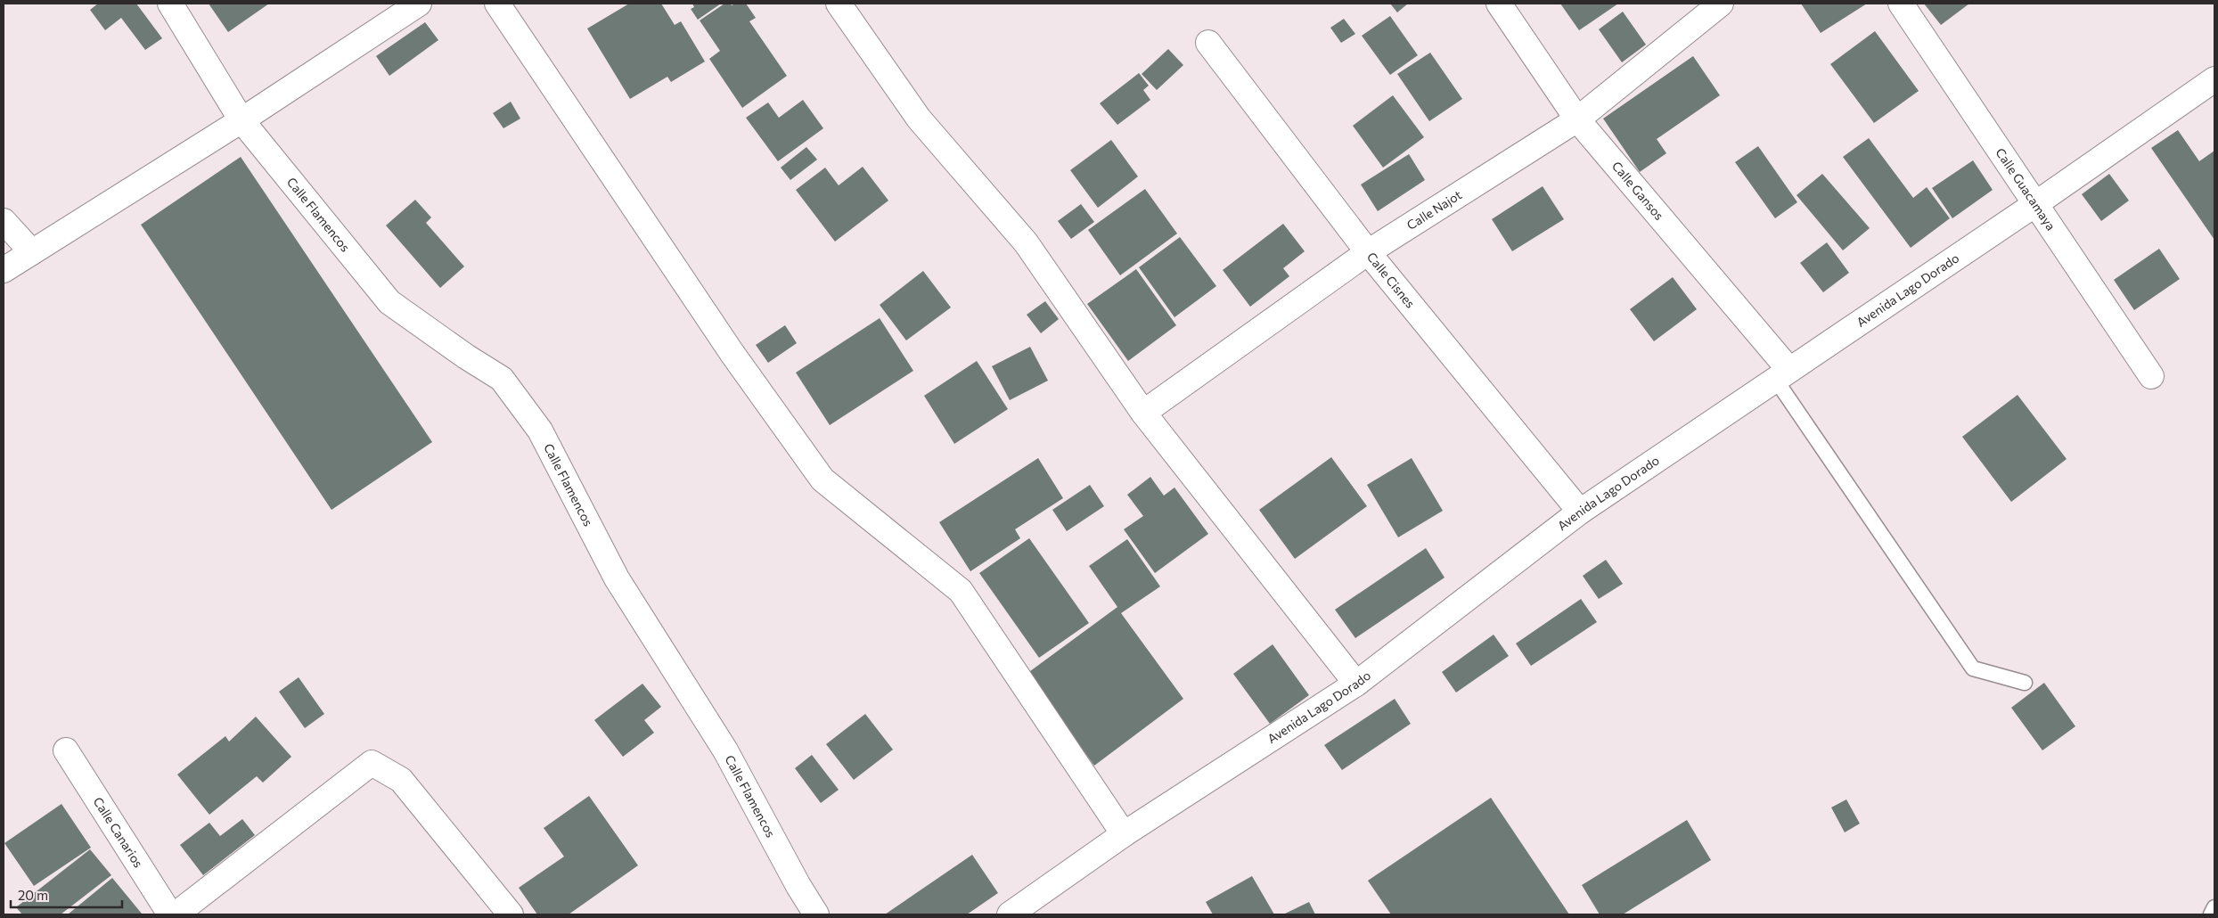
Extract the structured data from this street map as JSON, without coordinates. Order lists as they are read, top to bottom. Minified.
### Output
{"streets":{"street":["Calle Guacamaya","Calle Gansos","Calle Najot","Calle Flamencos","Calle Cisnes","Avenida Lago Dorado","Calle Canarios"]},"crossings":[["Calle Guacamaya","Avenida Lago Dorado"],["Calle Gansos","Calle Najot"],["Calle Gansos","Avenida Lago Dorado"],["Calle Najot","Calle Cisnes"],["Calle Cisnes","Avenida Lago Dorado"]],"scale_bar":"20 m"}
